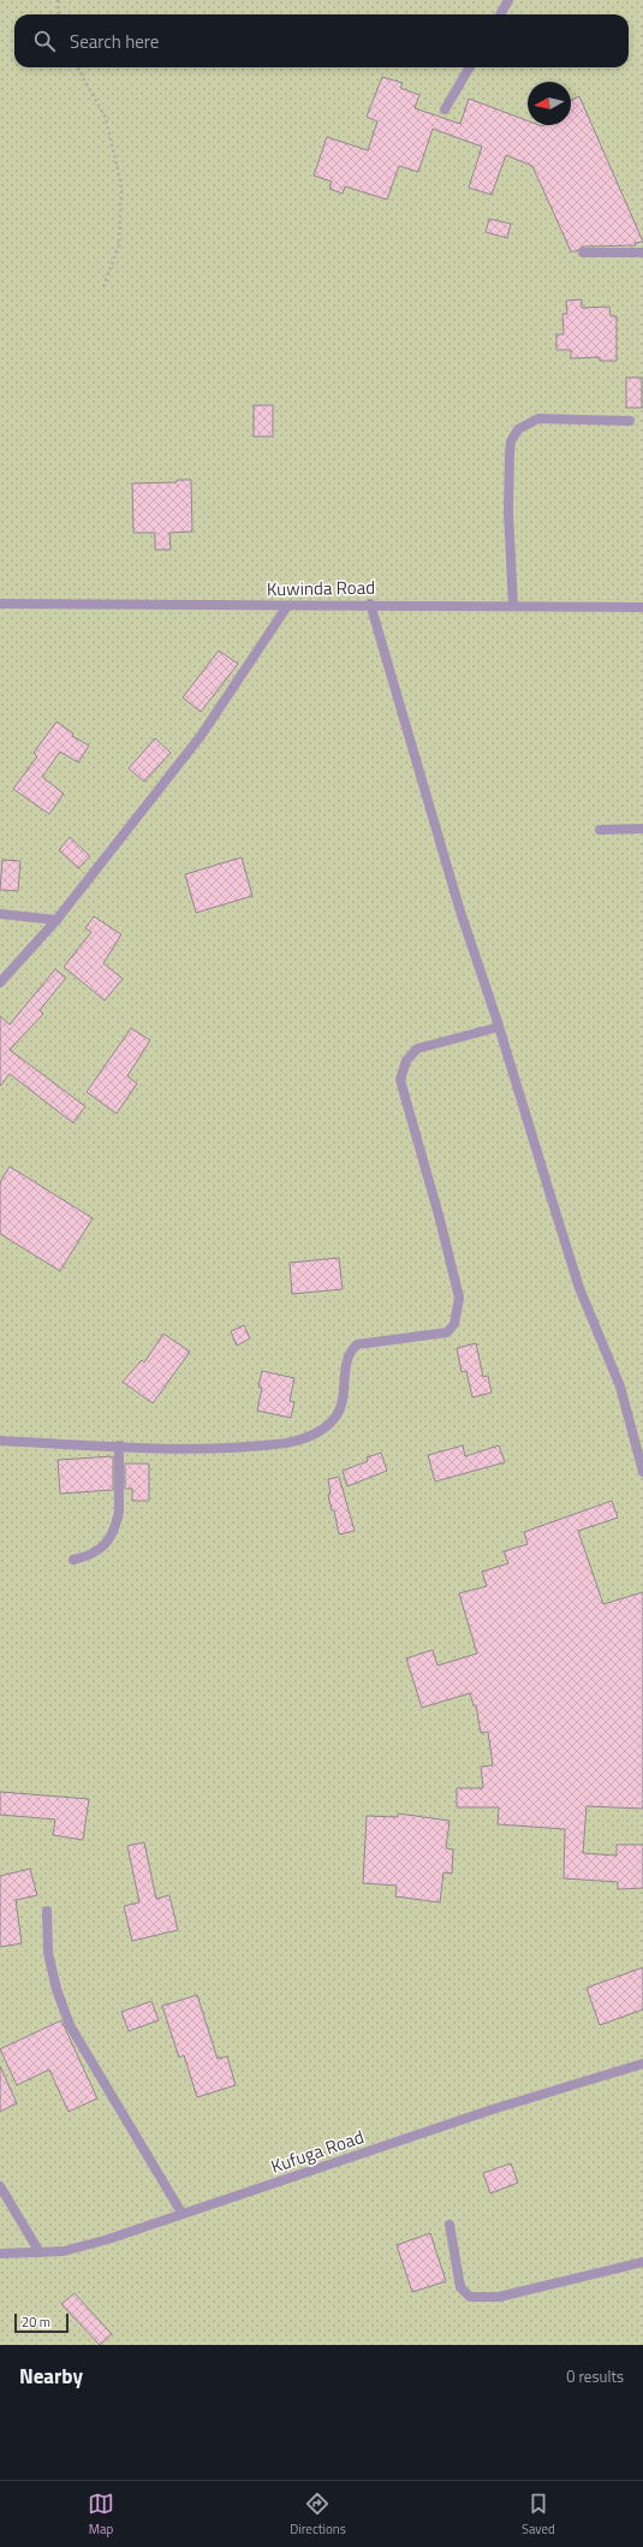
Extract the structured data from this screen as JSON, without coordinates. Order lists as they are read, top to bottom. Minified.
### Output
{"streets":{"street":["Kuwinda Road","Kufuga Road"]},"scale_bar":"20 m","north":"left","page":{"search":"Search here","scale":"20 m","heading":["Nearby","0 results"],"nav":["Map","Directions","Saved"]}}
